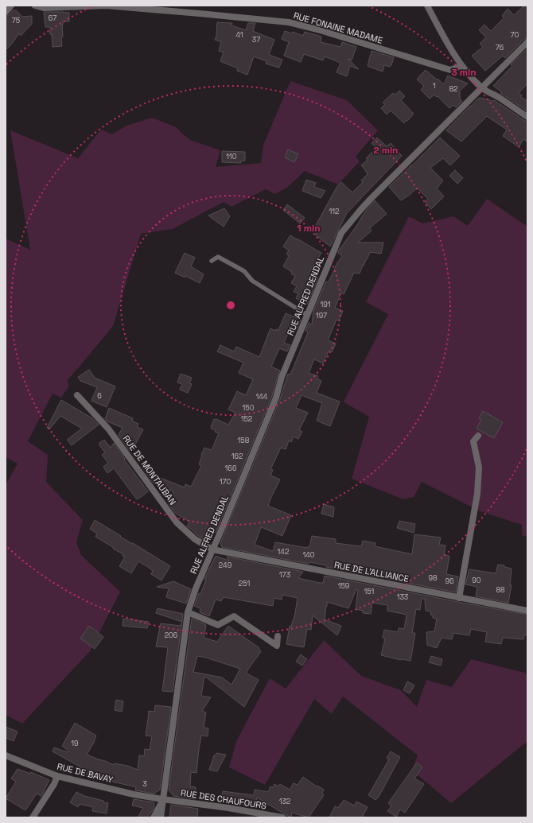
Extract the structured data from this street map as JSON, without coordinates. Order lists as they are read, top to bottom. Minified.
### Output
{"streets":{"street":["RUE FONAINE MADAME","RUE ALFRED DENDAL","RUE DE MONTAUBAN","RUE DE L'ALLIANCE","RUE DE BAVAY","RUE DES CHAUFOURS"]},"crossings":[["RUE ALFRED DENDAL","RUE DE MONTAUBAN"],["RUE ALFRED DENDAL","RUE DE L'ALLIANCE"],["RUE ALFRED DENDAL","RUE DE BAVAY"],["RUE ALFRED DENDAL","RUE DES CHAUFOURS"],["RUE DE MONTAUBAN","RUE DE L'ALLIANCE"],["RUE DE BAVAY","RUE DES CHAUFOURS"]],"house_numbers":["67","75","41","70","37","76","1","82","110","112","191","197","6","144","150","152","158","162","166","170","142","140","249","173","98","90","96","251","159","88","151","133","206","19","3","132"],"rings":["3 min","2 min","1 min"]}
